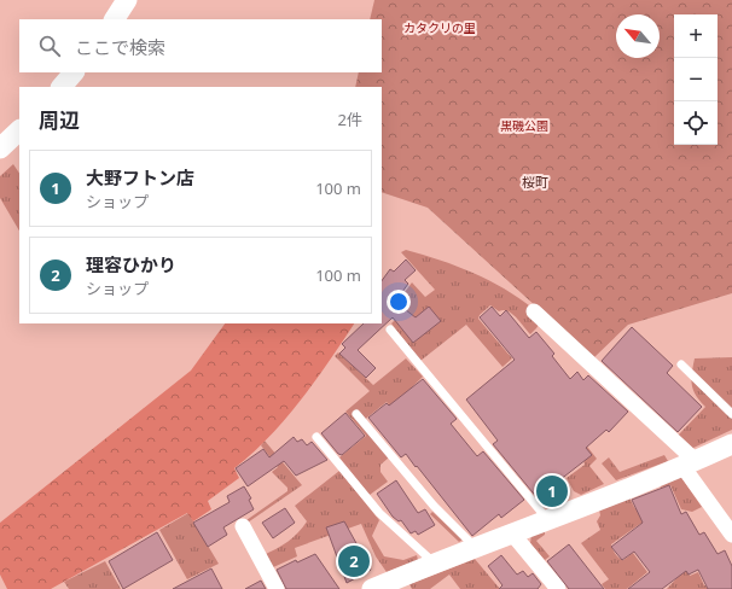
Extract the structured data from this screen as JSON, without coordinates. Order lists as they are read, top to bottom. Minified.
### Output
{"districts":["桜町"],"parks":["カタクリの里","黒磯公園"],"north":"top left","page":{"map_buttons":["+","−"],"search":"ここで検索","heading":["周辺","2件"],"list":[{"mark":"1","name":"大野フトン店","note":"ショップ","value":"100 m"},{"mark":"2","name":"理容ひかり","note":"ショップ","value":"100 m"}],"pins":["1","2"]}}
